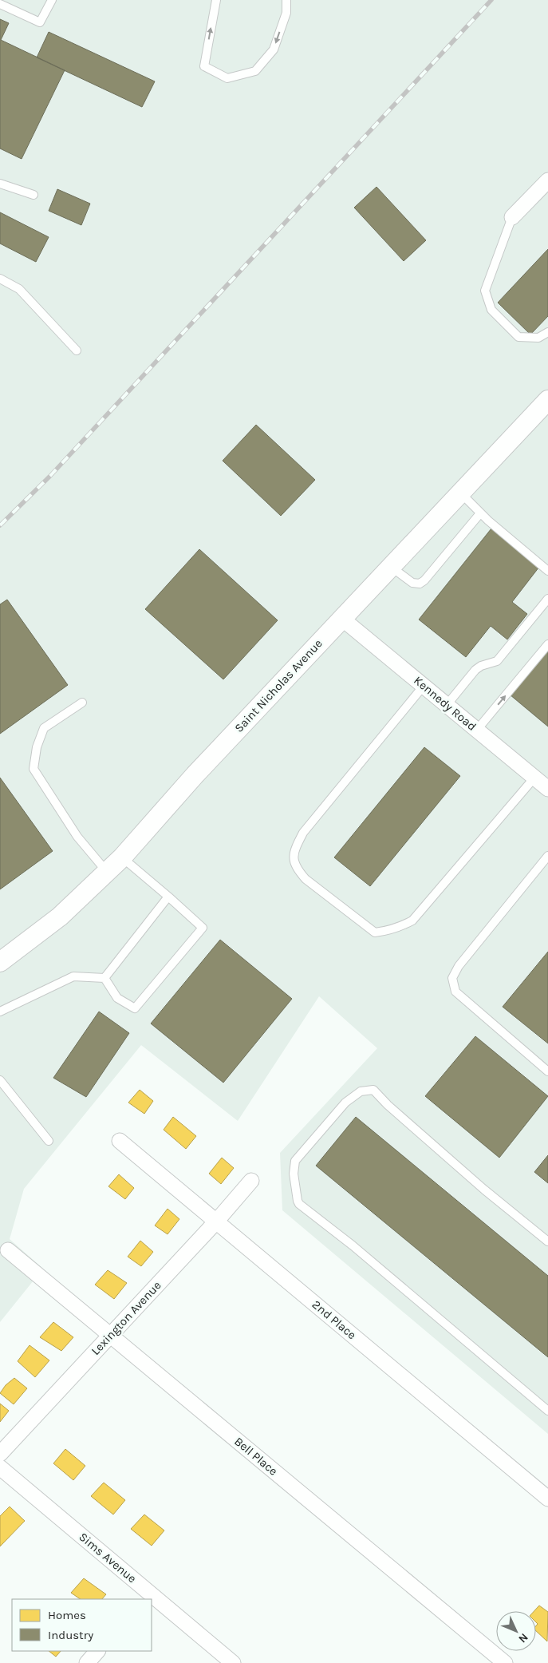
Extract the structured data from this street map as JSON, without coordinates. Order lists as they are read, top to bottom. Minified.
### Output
{"streets":{"street":["Saint Nicholas Avenue","Kennedy Road","Lexington Avenue","2nd Place","Bell Place","Sims Avenue"]},"crossings":[["Saint Nicholas Avenue","Kennedy Road"],["Lexington Avenue","2nd Place"],["Lexington Avenue","Bell Place"]],"legend":["Homes","Industry"],"north":"bottom right"}
